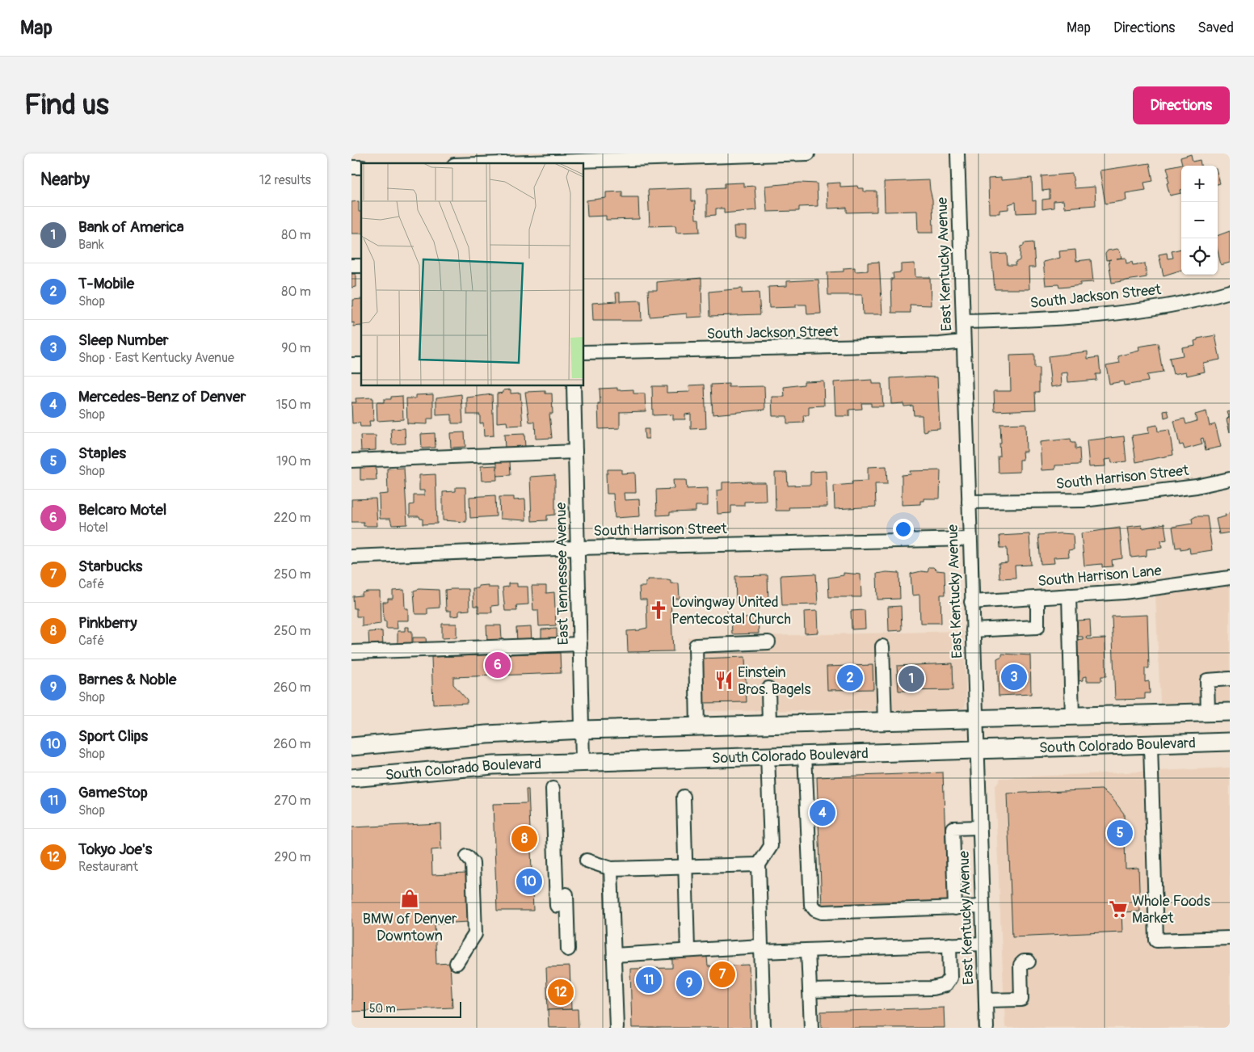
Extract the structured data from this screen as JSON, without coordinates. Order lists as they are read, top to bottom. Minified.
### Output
{"streets":{"main road":["South Colorado Boulevard"],"street":["East Kentucky Avenue","South Jackson Street","South Harrison Street","East Tennessee Avenue","South Harrison Lane"]},"crossings":[["East Kentucky Avenue","South Jackson Street"],["East Kentucky Avenue","South Harrison Street"],["East Kentucky Avenue","South Harrison Lane"],["East Kentucky Avenue","South Colorado Boulevard"],["South Harrison Street","East Tennessee Avenue"],["East Tennessee Avenue","South Colorado Boulevard"]],"places":{"church":["Lovingway United Pentecostal Church"],"restaurant":["Einstein Bros. Bagels"],"shop":["BMW of Denver Downtown"],"supermarket":["Whole Foods Market"]},"scale_bar":"50 m","page":{"header":"Map","nav":["Map","Directions","Saved"],"buttons":"Directions","title":"Find us","heading":["Nearby","12 results"],"map_buttons":["+","−"],"list":[{"mark":"1","name":"Bank of America","note":"Bank","value":"80 m"},{"mark":"2","name":"T-Mobile","note":"Shop","value":"80 m"},{"mark":"3","name":"Sleep Number","note":"Shop · East Kentucky Avenue","value":"90 m"},{"mark":"4","name":"Mercedes-Benz of Denver","note":"Shop","value":"150 m"},{"mark":"5","name":"Staples","note":"Shop","value":"190 m"},{"mark":"6","name":"Belcaro Motel","note":"Hotel","value":"220 m"},{"mark":"7","name":"Starbucks","note":"Café","value":"250 m"},{"mark":"8","name":"Pinkberry","note":"Café","value":"250 m"},{"mark":"9","name":"Barnes & Noble","note":"Shop","value":"260 m"},{"mark":"10","name":"Sport Clips","note":"Shop","value":"260 m"},{"mark":"11","name":"GameStop","note":"Shop","value":"270 m"},{"mark":"12","name":"Tokyo Joe's","note":"Restaurant","value":"290 m"}],"pins":["6","3","2","1","4","5","8","10","7","11","9","12"],"scale":"50 m"}}
